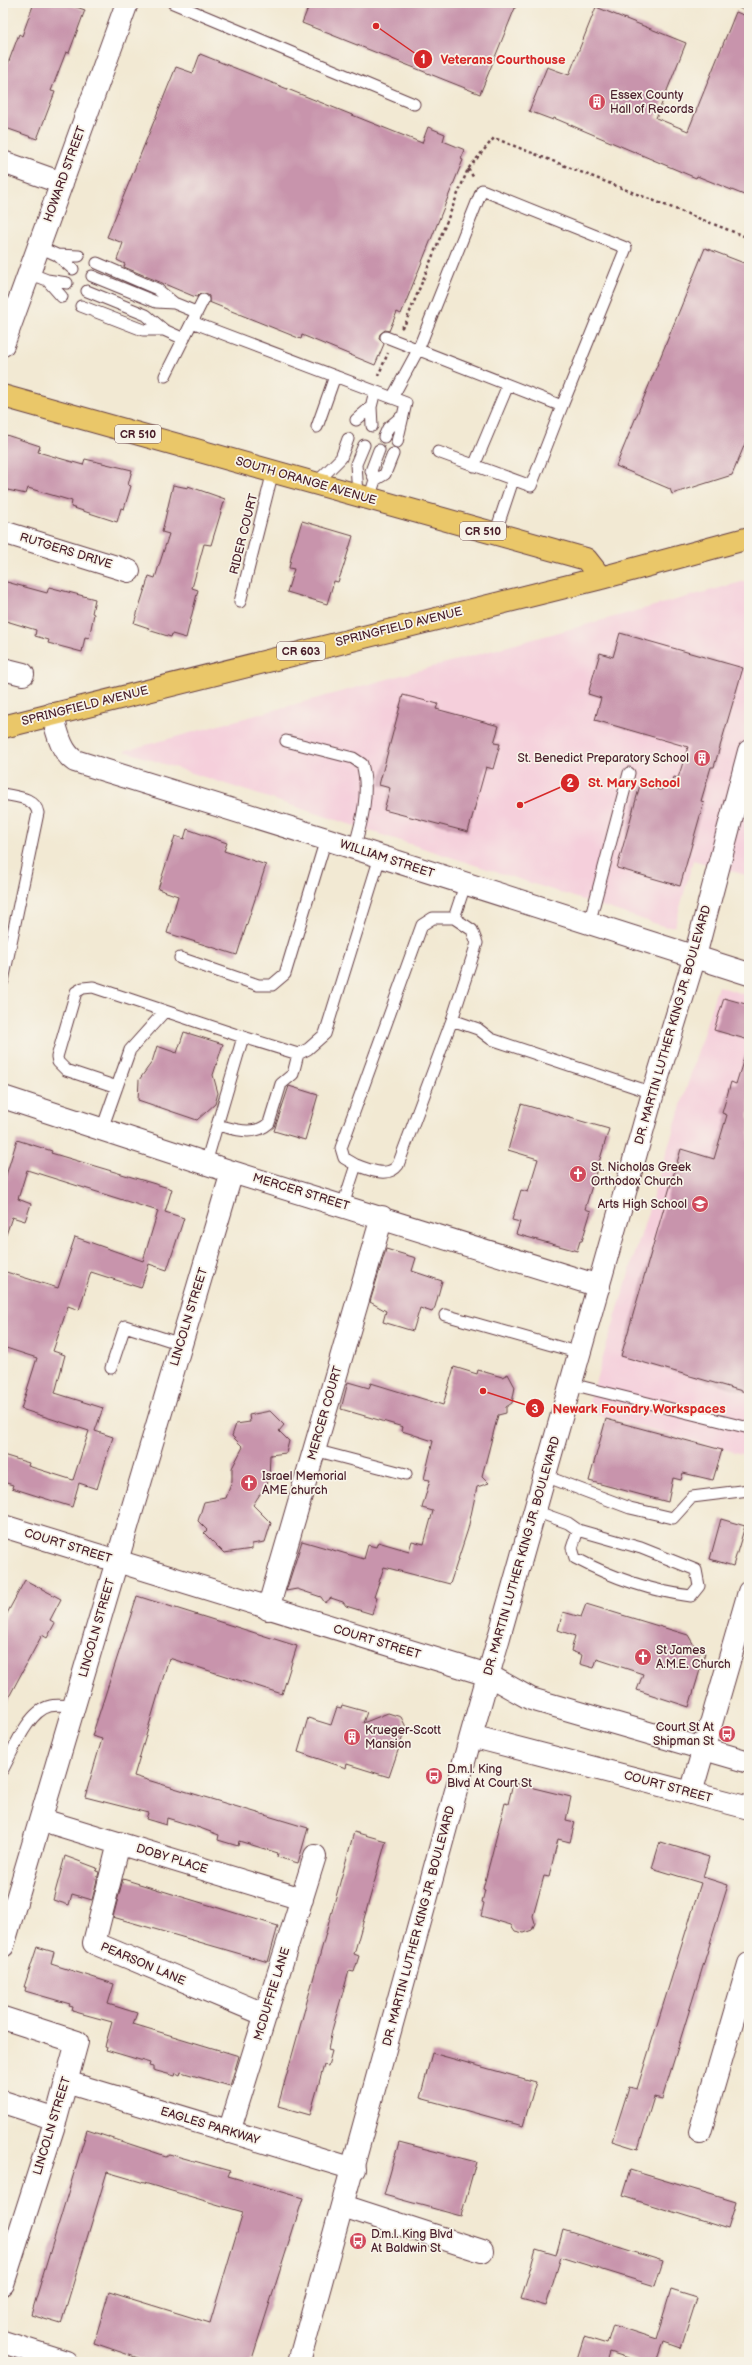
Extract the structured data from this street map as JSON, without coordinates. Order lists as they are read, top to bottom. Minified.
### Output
{"streets":{"main road":["CR 510","SOUTH ORANGE AVENUE","SPRINGFIELD AVENUE","CR 603"],"street":["HOWARD STREET","RUTGERS DRIVE","WILLIAM STREET","DR. MARTIN LUTHER KING JR. BOULEVARD","MERCER STREET","LINCOLN STREET","MERCER COURT","COURT STREET","DOBY PLACE","PEARSON LANE","MCDUFFIE LANE","EAGLES PARKWAY"],"lane":["RIDER COURT"]},"crossings":[["SOUTH ORANGE AVENUE","RIDER COURT"],["SOUTH ORANGE AVENUE","SPRINGFIELD AVENUE"],["SPRINGFIELD AVENUE","WILLIAM STREET"],["WILLIAM STREET","DR. MARTIN LUTHER KING JR. BOULEVARD"],["DR. MARTIN LUTHER KING JR. BOULEVARD","MERCER STREET"],["DR. MARTIN LUTHER KING JR. BOULEVARD","COURT STREET"],["DR. MARTIN LUTHER KING JR. BOULEVARD","EAGLES PARKWAY"],["MERCER STREET","LINCOLN STREET"],["MERCER STREET","MERCER COURT"],["LINCOLN STREET","COURT STREET"],["LINCOLN STREET","DOBY PLACE"],["LINCOLN STREET","EAGLES PARKWAY"],["MERCER COURT","COURT STREET"],["DOBY PLACE","PEARSON LANE"],["DOBY PLACE","MCDUFFIE LANE"],["PEARSON LANE","MCDUFFIE LANE"],["MCDUFFIE LANE","EAGLES PARKWAY"]],"places":{"other":["Veterans Courthouse","St. Mary School","Newark Foundry Workspaces"],"building":["Essex County Hall of Records","St. Benedict Preparatory School","Krueger-Scott Mansion"],"church":["St. Nicholas Greek Orthodox Church","Israel Memorial AME church","St James A.M.E. Church"],"school or university":["Arts High School"],"bus stop":["Court St At Shipman St","D.m.l. King Blvd At Court St","D.m.l. King Blvd At Baldwin St"]}}
